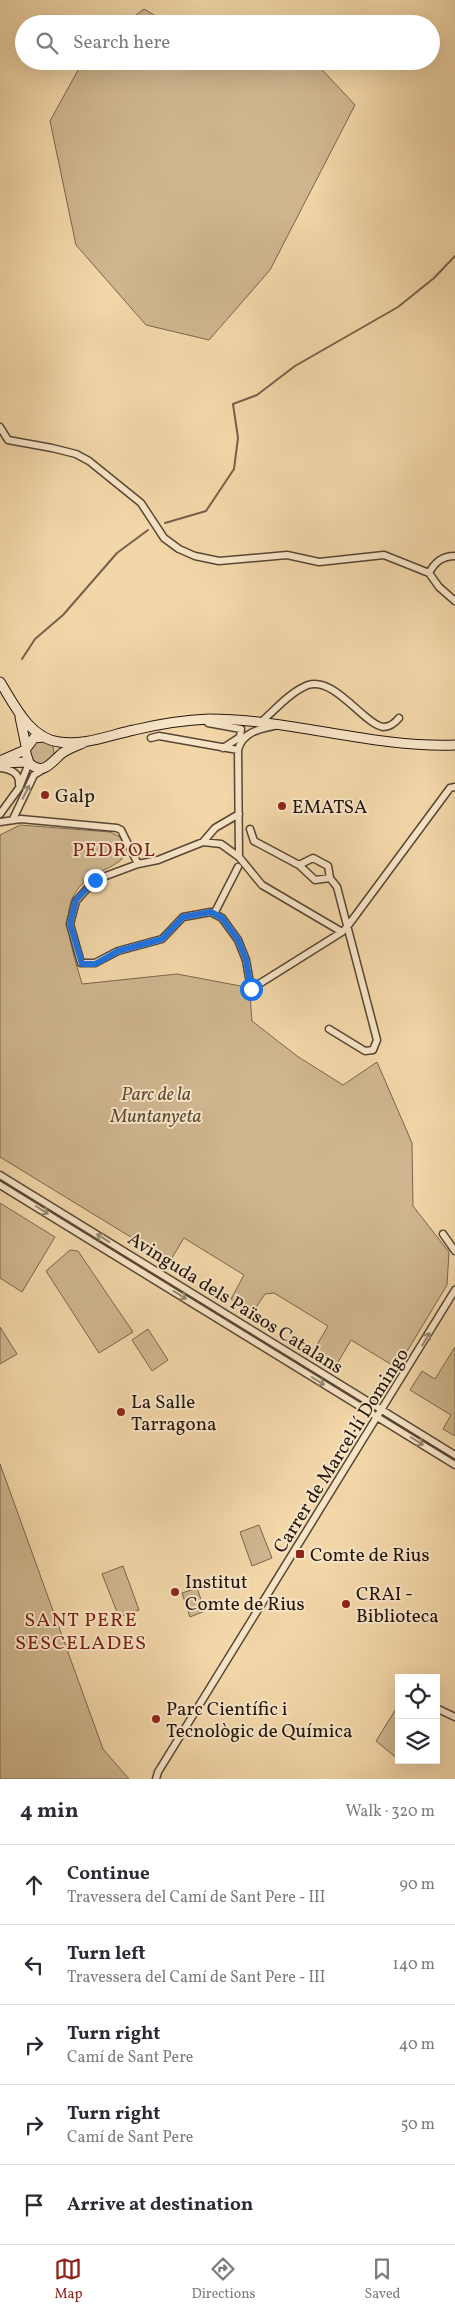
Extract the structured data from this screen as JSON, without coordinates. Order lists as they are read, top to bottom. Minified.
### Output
{"streets":{"street":["Avinguda dels Països Catalans","Carrer de Marcel·lí Domingo"]},"crossings":[["Avinguda dels Països Catalans","Carrer de Marcel·lí Domingo"]],"districts":["PEDROL","SANT PERE SESCELADES"],"parks":["Parc de la Muntanyeta"],"places":{"other":["Galp","EMATSA","La Salle Tarragona","Institut Comte de Rius","CRAI - Biblioteca","Parc Científic i Tecnològic de Química"],"transit":["Comte de Rius"]},"page":{"search":"Search here","heading":["4 min","Walk · 320 m"],"list":[["Continue","Travessera del Camí de Sant Pere - III","90 m"],["Turn left","Travessera del Camí de Sant Pere - III","140 m"],["Turn right","Camí de Sant Pere","40 m"],["Turn right","Camí de Sant Pere","50 m"],"Arrive at destination"],"nav":["Map","Directions","Saved"]}}
